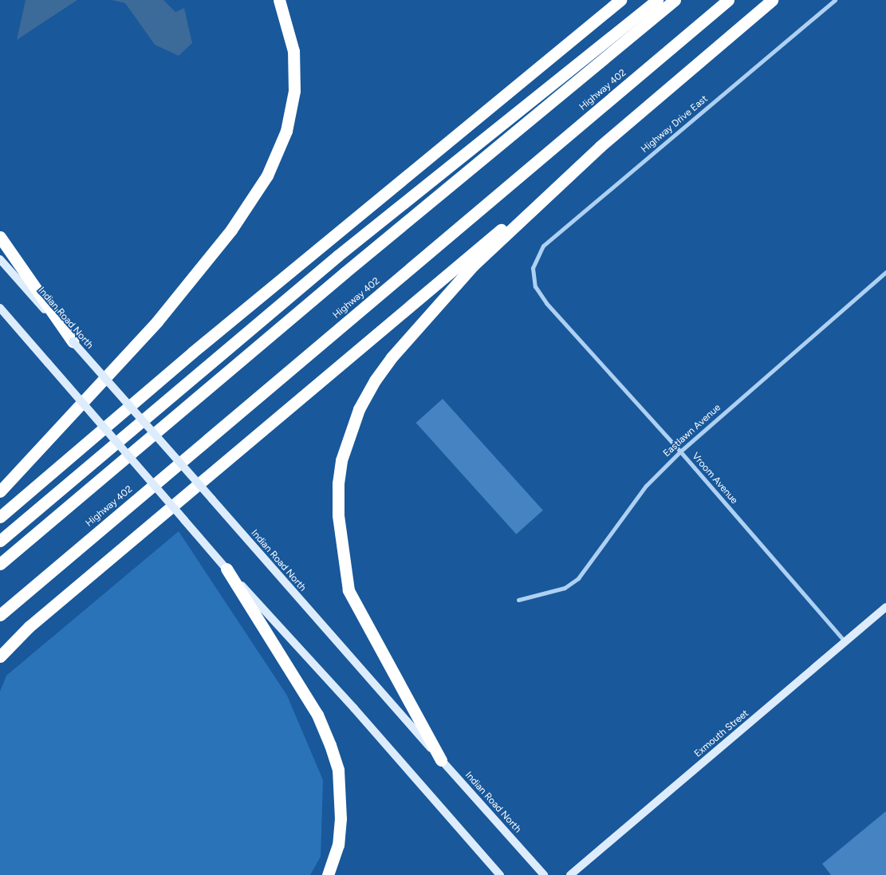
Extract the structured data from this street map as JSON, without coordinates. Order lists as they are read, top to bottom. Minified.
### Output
{"streets":{"highway":["Highway 402"],"main road":["Indian Road North","Exmouth Street"],"street":["Highway Drive East","Eastlawn Avenue","Vroom Avenue"]},"crossings":[["Highway Drive East","Vroom Avenue"],["Eastlawn Avenue","Vroom Avenue"],["Vroom Avenue","Exmouth Street"]]}
